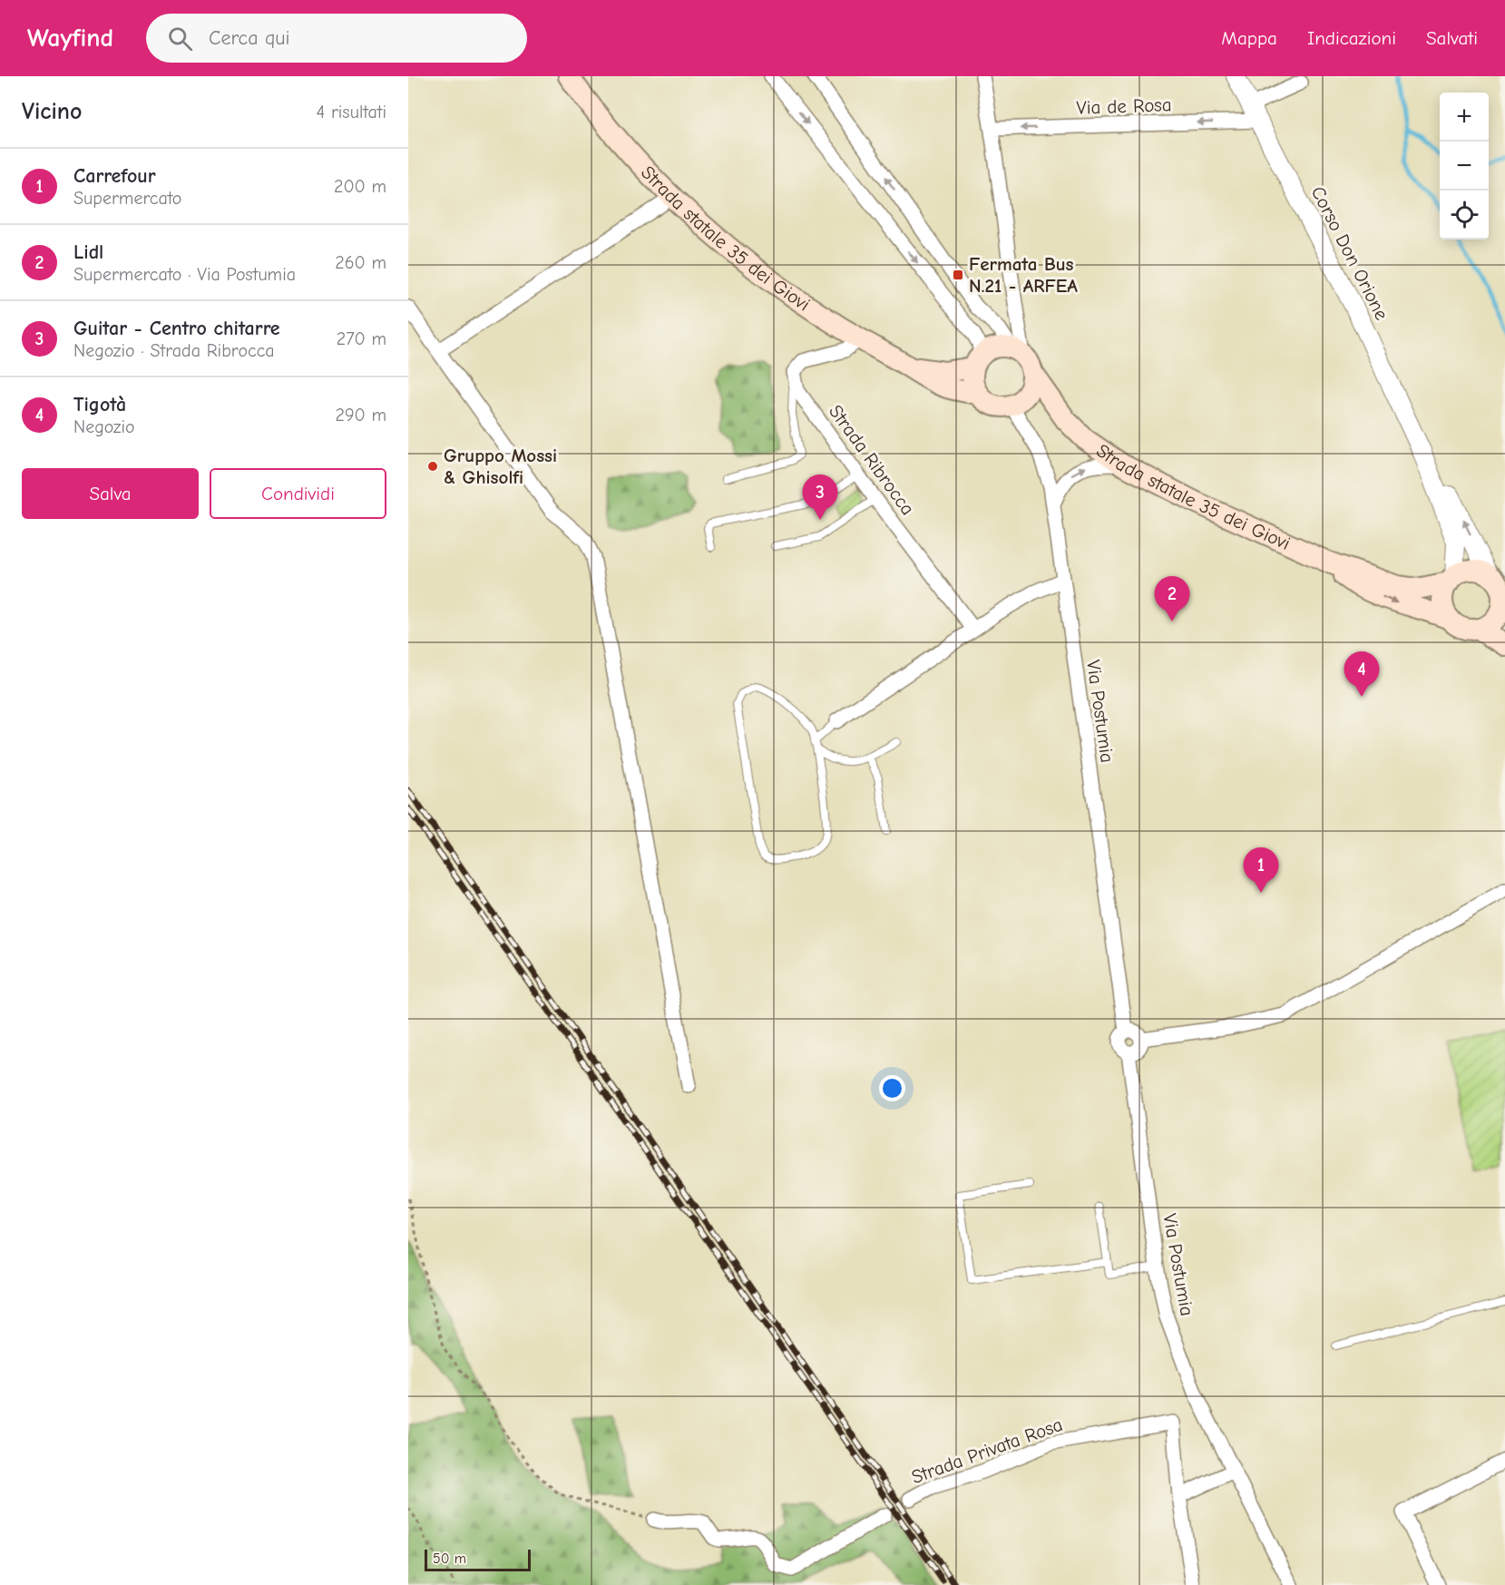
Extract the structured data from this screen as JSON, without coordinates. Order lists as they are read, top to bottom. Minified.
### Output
{"streets":{"main road":["Strada statale 35 dei Giovi"],"street":["Via de Rosa","Corso Don Orione","Strada Ribrocca","Via Postumia","Strada Privata Rosa"]},"crossings":[["Via de Rosa","Corso Don Orione"],["Strada statale 35 dei Giovi","Corso Don Orione"],["Strada statale 35 dei Giovi","Via Postumia"]],"one_way":["Via de Rosa"],"places":{"transit":["Fermata Bus N.21 - ARFEA"],"other":["Gruppo Mossi & Ghisolfi"]},"scale_bar":"50 m","page":{"header":"Wayfind","search":"Cerca qui","nav":["Mappa","Indicazioni","Salvati"],"heading":["Vicino","4 risultati"],"map_buttons":["+","−"],"list":[{"mark":"1","name":"Carrefour","note":"Supermercato","value":"200 m"},{"mark":"2","name":"Lidl","note":"Supermercato · Via Postumia","value":"260 m"},{"mark":"3","name":"Guitar - Centro chitarre","note":"Negozio · Strada Ribrocca","value":"270 m"},{"mark":"4","name":"Tigotà","note":"Negozio","value":"290 m"}],"buttons":["Salva","Condividi"],"pins":["3","2","4","1"],"scale":"50 m"}}
